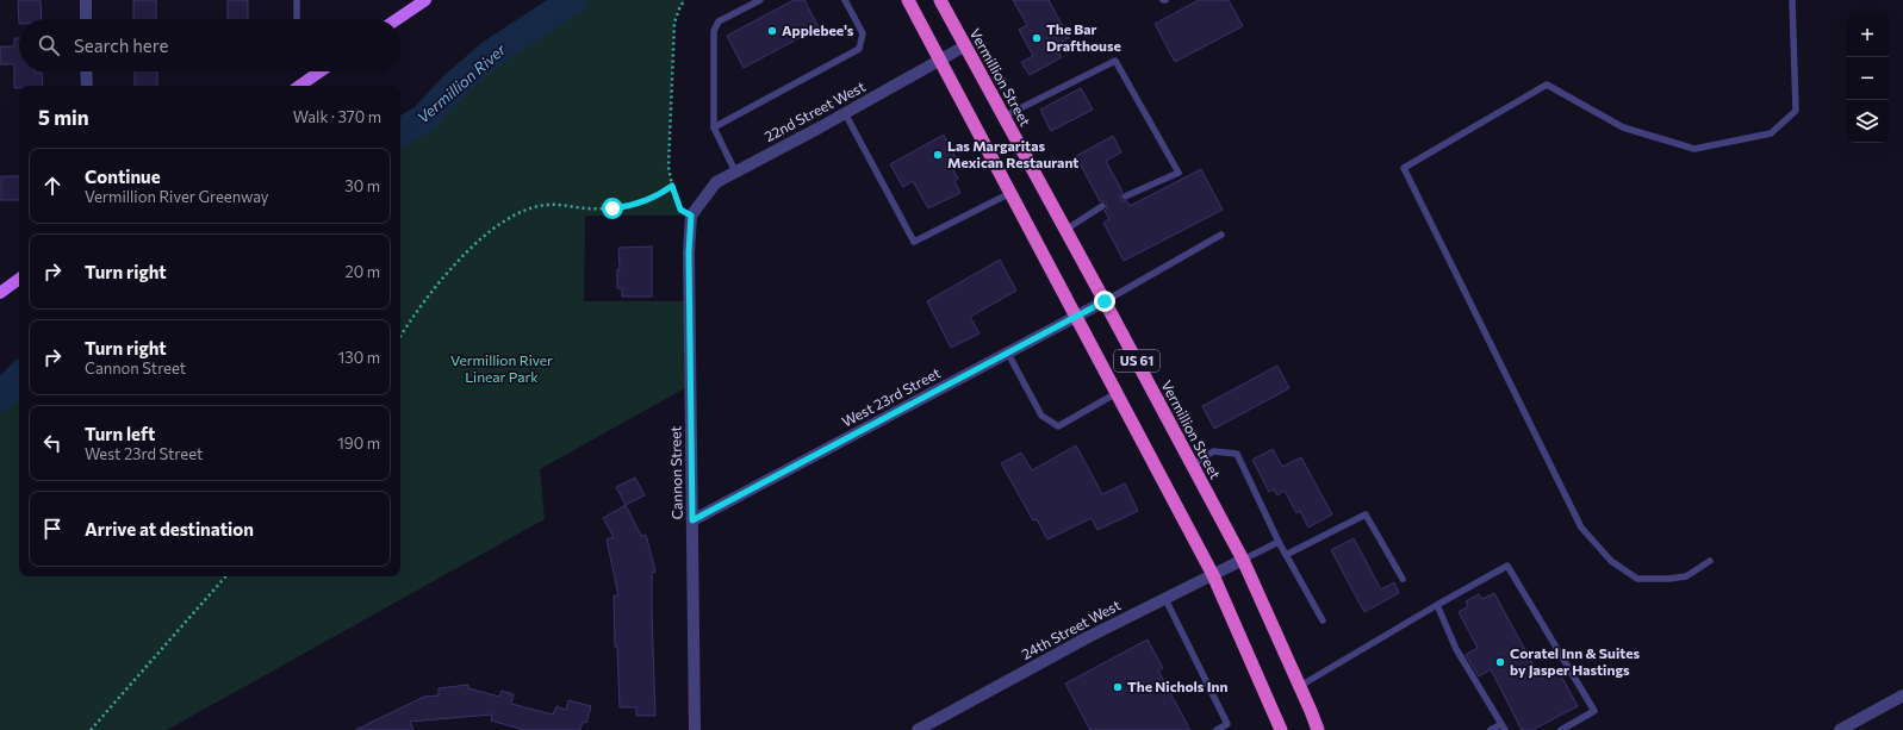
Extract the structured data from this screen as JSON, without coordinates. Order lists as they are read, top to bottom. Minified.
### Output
{"streets":{"highway":["Vermillion Street","US 61"],"street":["22nd Street West","West 23rd Street","Cannon Street","24th Street West"]},"crossings":[["Vermillion Street","22nd Street West"],["Vermillion Street","West 23rd Street"],["Vermillion Street","24th Street West"],["22nd Street West","US 61"],["22nd Street West","Cannon Street"],["US 61","West 23rd Street"],["US 61","24th Street West"],["West 23rd Street","Cannon Street"]],"water":["Vermillion River"],"parks":["Vermillion River Linear Park"],"places":["Applebee's","The Bar Drafthouse","Las Margaritas Mexican Restaurant","Coratel Inn & Suites by Jasper Hastings","The Nichols Inn"],"page":{"map_buttons":["+","−"],"search":"Search here","heading":["5 min","Walk · 370 m"],"list":[["Continue","Vermillion River Greenway","30 m"],["Turn right","20 m"],["Turn right","Cannon Street","130 m"],["Turn left","West 23rd Street","190 m"],"Arrive at destination"]}}
